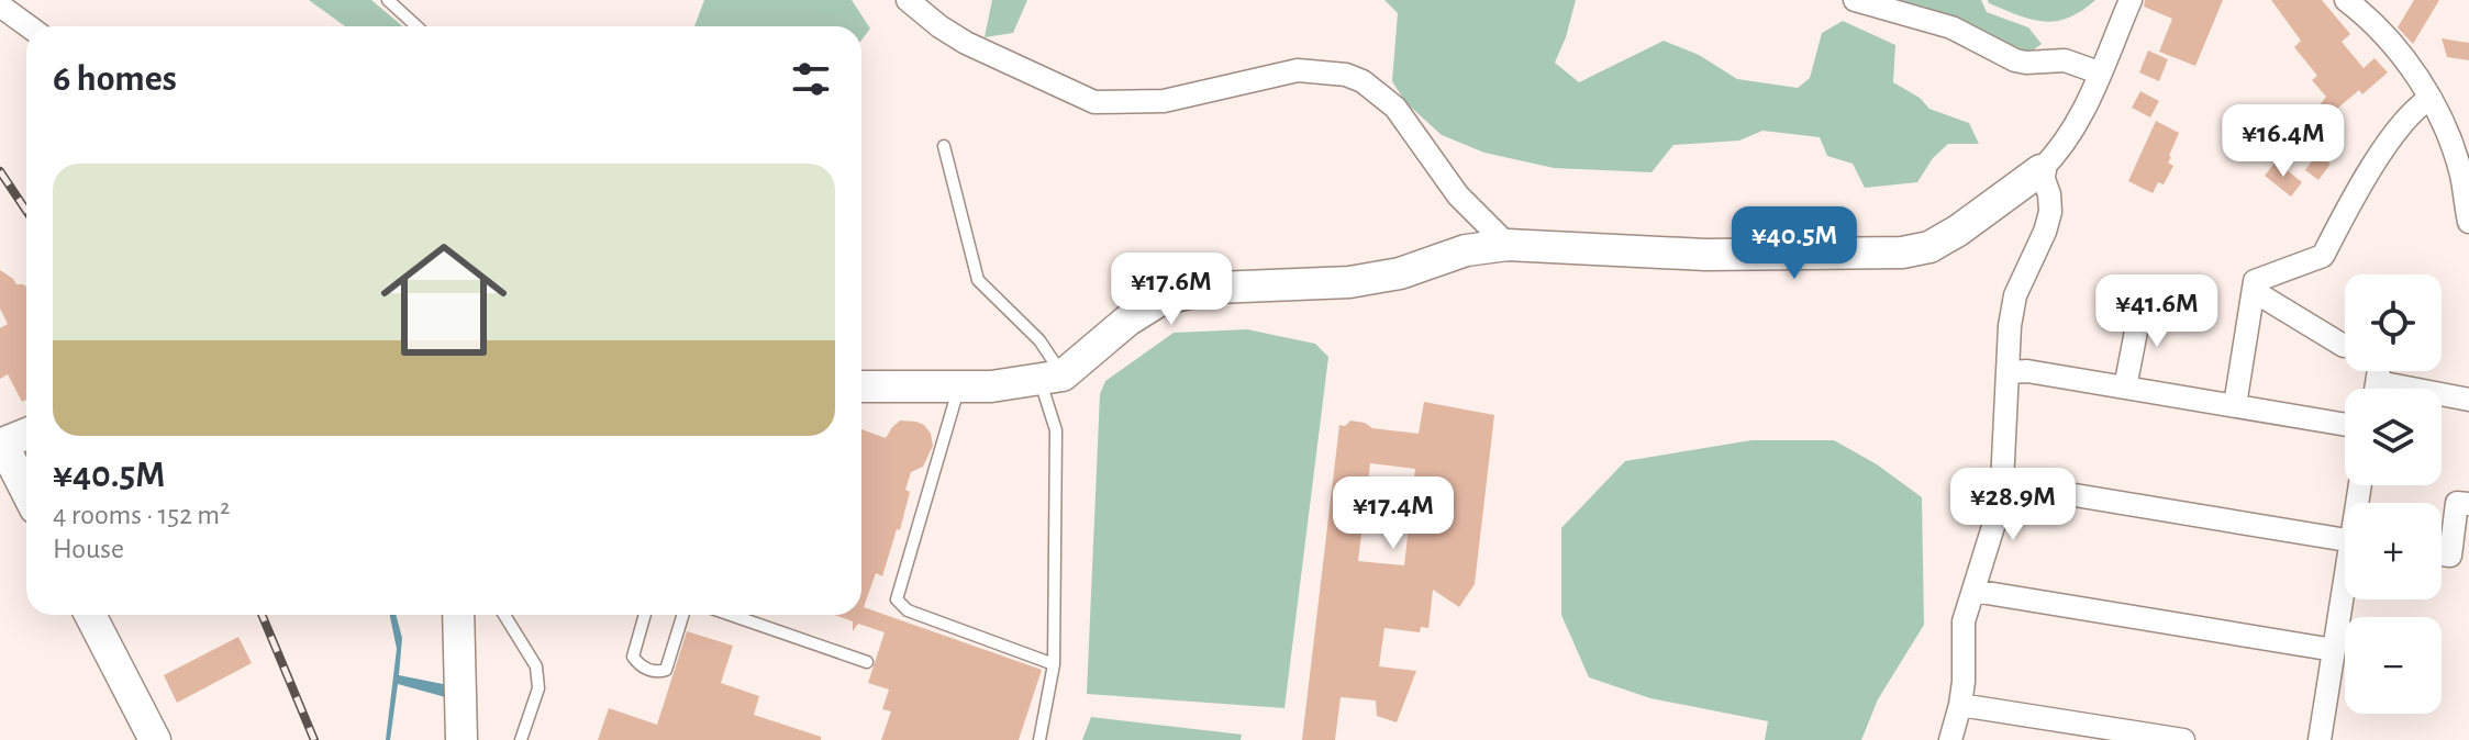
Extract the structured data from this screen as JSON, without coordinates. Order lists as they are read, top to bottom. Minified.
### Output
{"page":{"heading":"6 homes","price":["¥16.4M","¥40.5M","¥17.6M","¥41.6M","¥28.9M","¥17.4M"],"list":[{"name":"¥40.5M","note":"4 rooms · 152 m² · House"}],"map_buttons":["+","−"]}}
